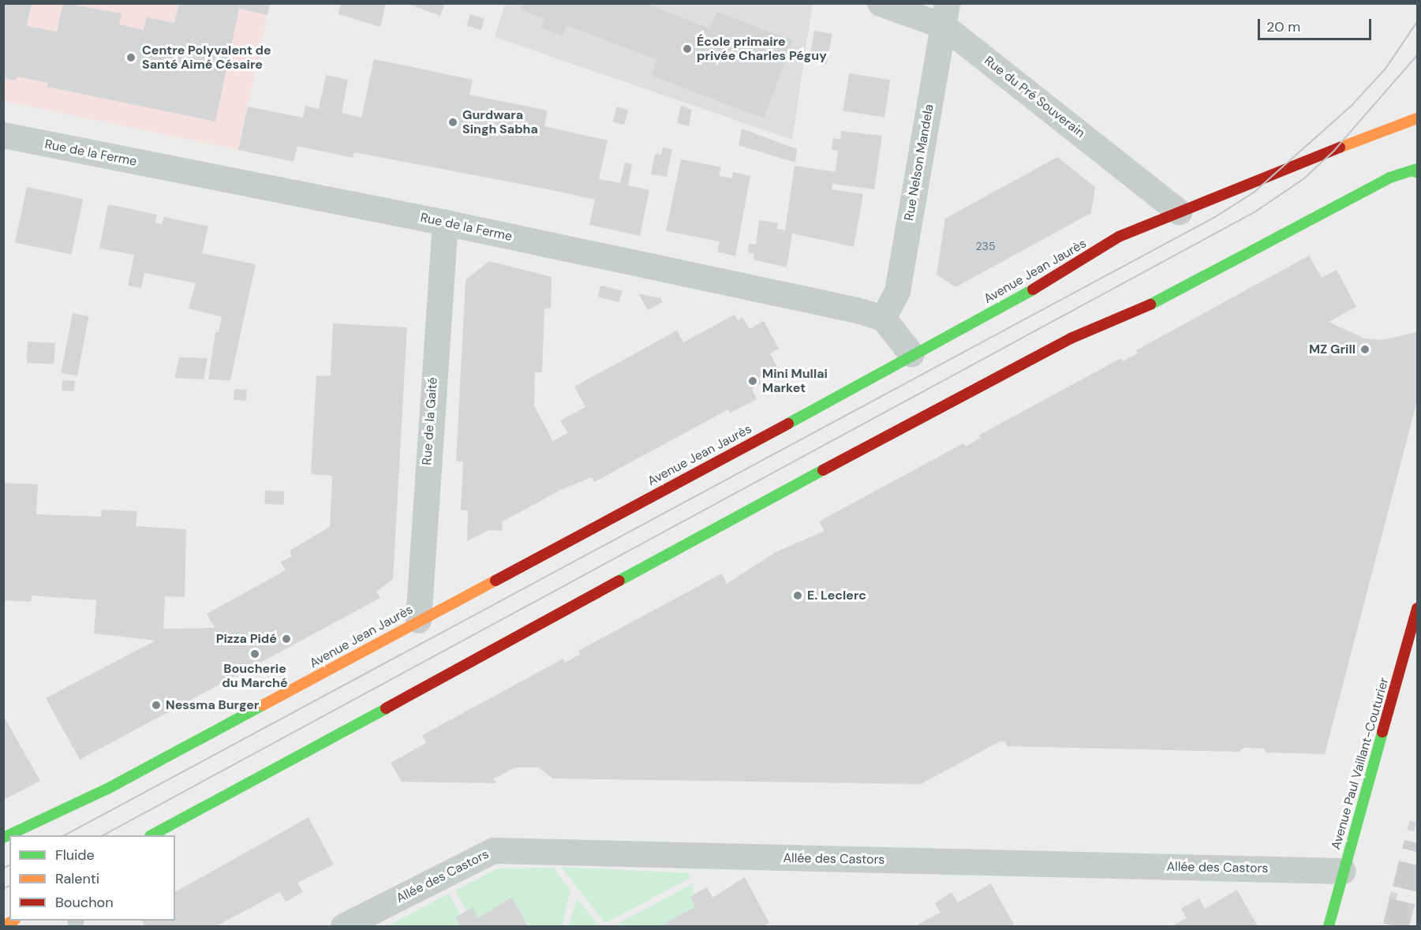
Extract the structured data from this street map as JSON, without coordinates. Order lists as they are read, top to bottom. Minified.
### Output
{"streets":{"street":["Rue du Pré Souverain","Rue de la Ferme","Rue Nelson Mandela","Avenue Jean Jaurès","Rue de la Gaité","Avenue Paul Vaillant-Couturier","Allée des Castors"]},"crossings":[["Rue du Pré Souverain","Rue Nelson Mandela"],["Rue du Pré Souverain","Avenue Jean Jaurès"],["Rue de la Ferme","Rue Nelson Mandela"],["Rue de la Ferme","Rue de la Gaité"],["Avenue Jean Jaurès","Rue de la Gaité"],["Avenue Paul Vaillant-Couturier","Allée des Castors"]],"places":["École primaire privée Charles Péguy","Centre Polyvalent de Santé Aimé Césaire","Gurdwara Singh Sabha","MZ Grill","Mini Mullai Market","E. Leclerc","Pizza Pidé","Boucherie du Marché","Nessma Burger"],"house_numbers":["235"],"legend":["Fluide","Ralenti","Bouchon"],"scale_bar":"20 m"}
